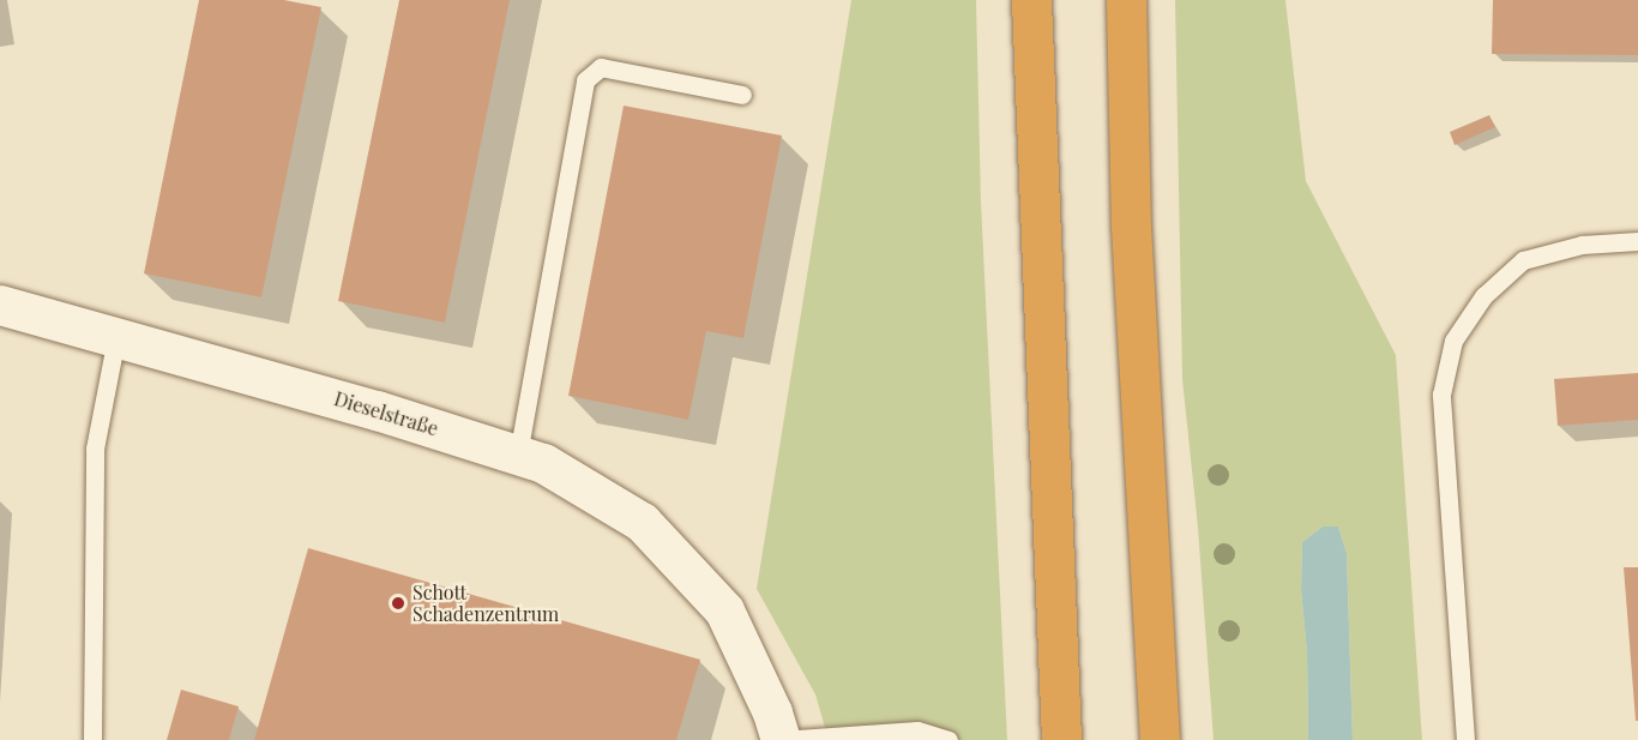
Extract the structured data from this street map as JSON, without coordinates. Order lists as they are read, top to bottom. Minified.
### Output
{"streets":{"street":["Dieselstraße"]},"places":["Schott Schadenzentrum"]}
